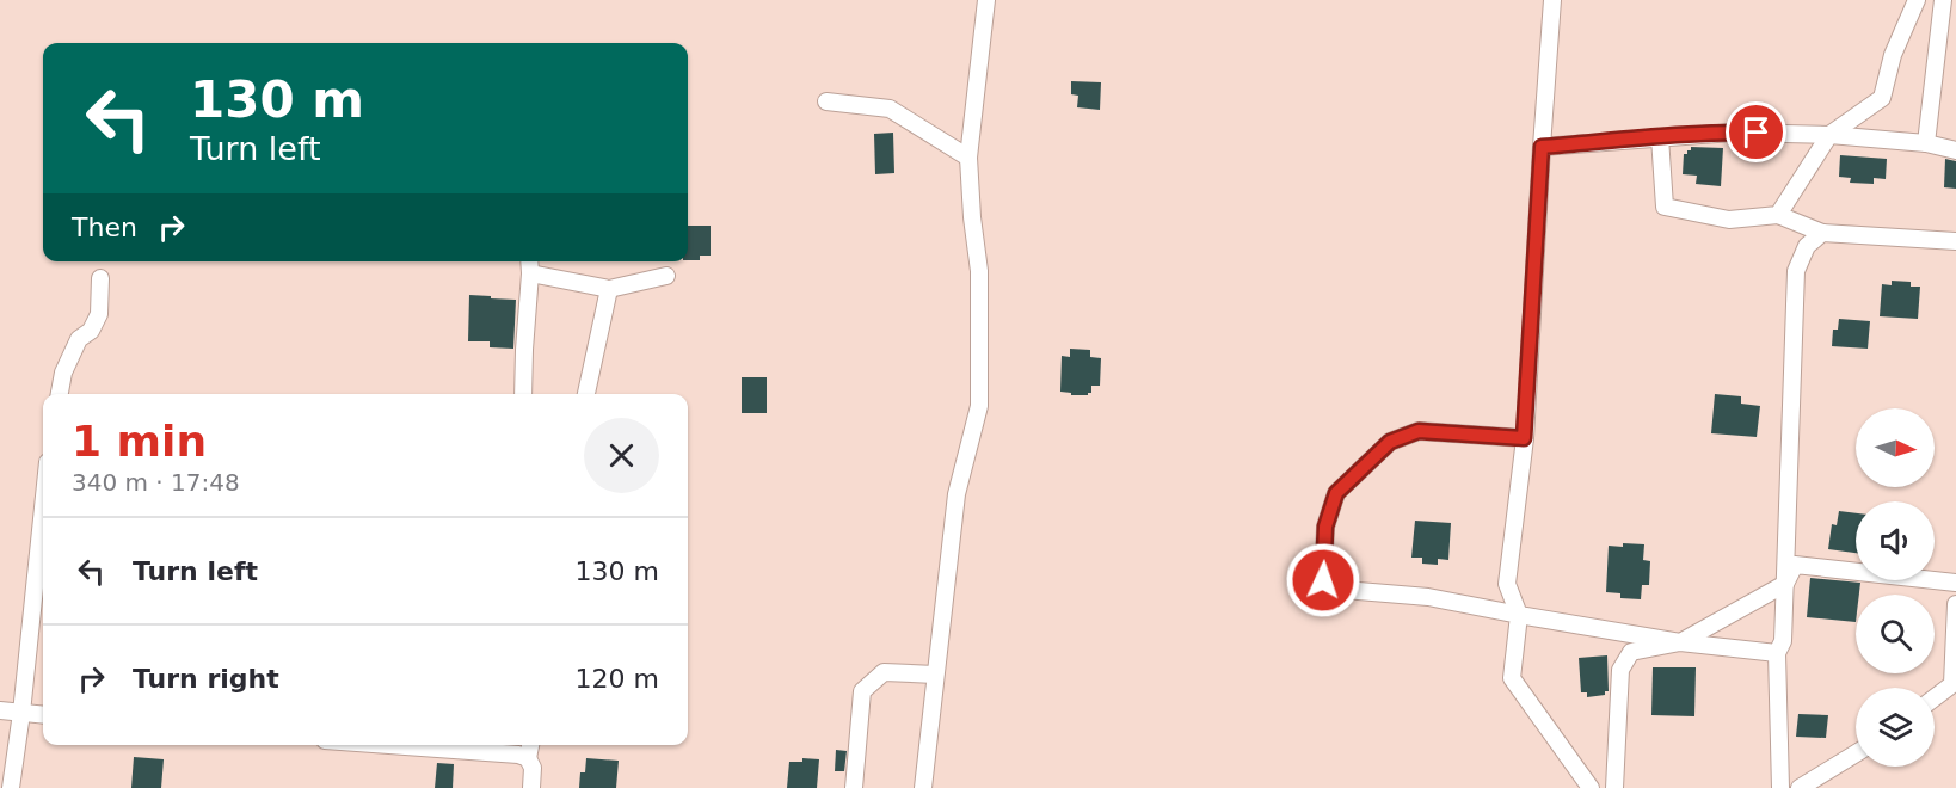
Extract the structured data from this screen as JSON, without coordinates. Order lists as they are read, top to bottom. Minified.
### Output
{"north":"right","page":{"turn":["130 m","Turn left"],"then":"Then","heading":["1 min","340 m · 17:48"],"list":[{"name":"Turn left","value":"130 m"},{"name":"Turn right","value":"120 m"}]}}
